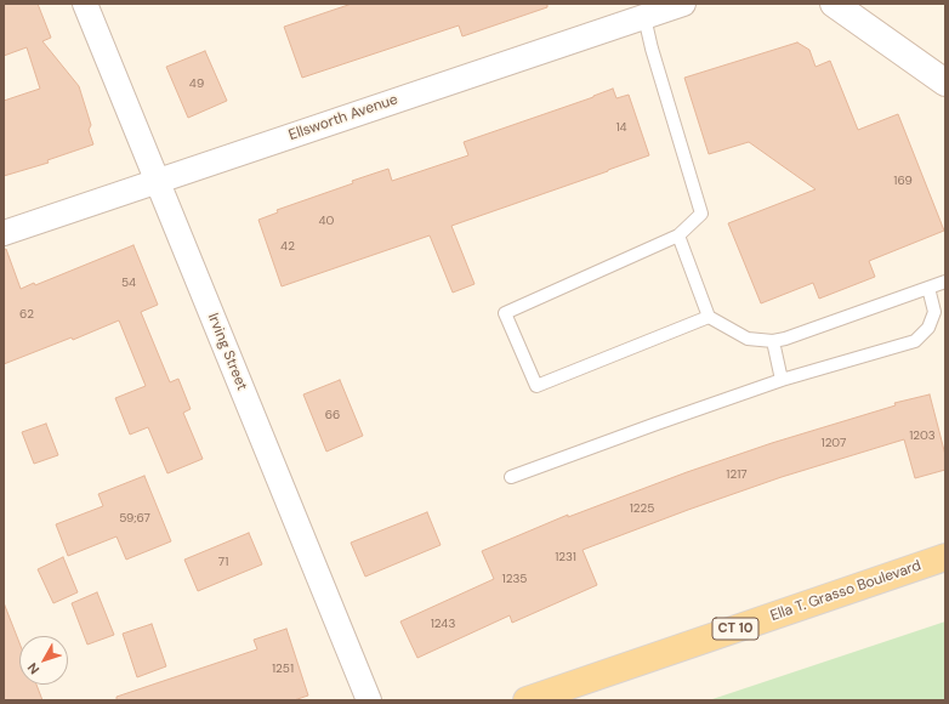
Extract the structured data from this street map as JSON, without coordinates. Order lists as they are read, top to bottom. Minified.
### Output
{"streets":{"main road":["Ella T. Grasso Boulevard","CT 10"],"street":["Ellsworth Avenue","Irving Street"]},"crossings":[["Ellsworth Avenue","Irving Street"]],"house_numbers":["49","14","169","40","42","54","62","66","1203","1207","1217","1225","59;67","1231","71","1235","1243","1251"],"north":"bottom left"}
